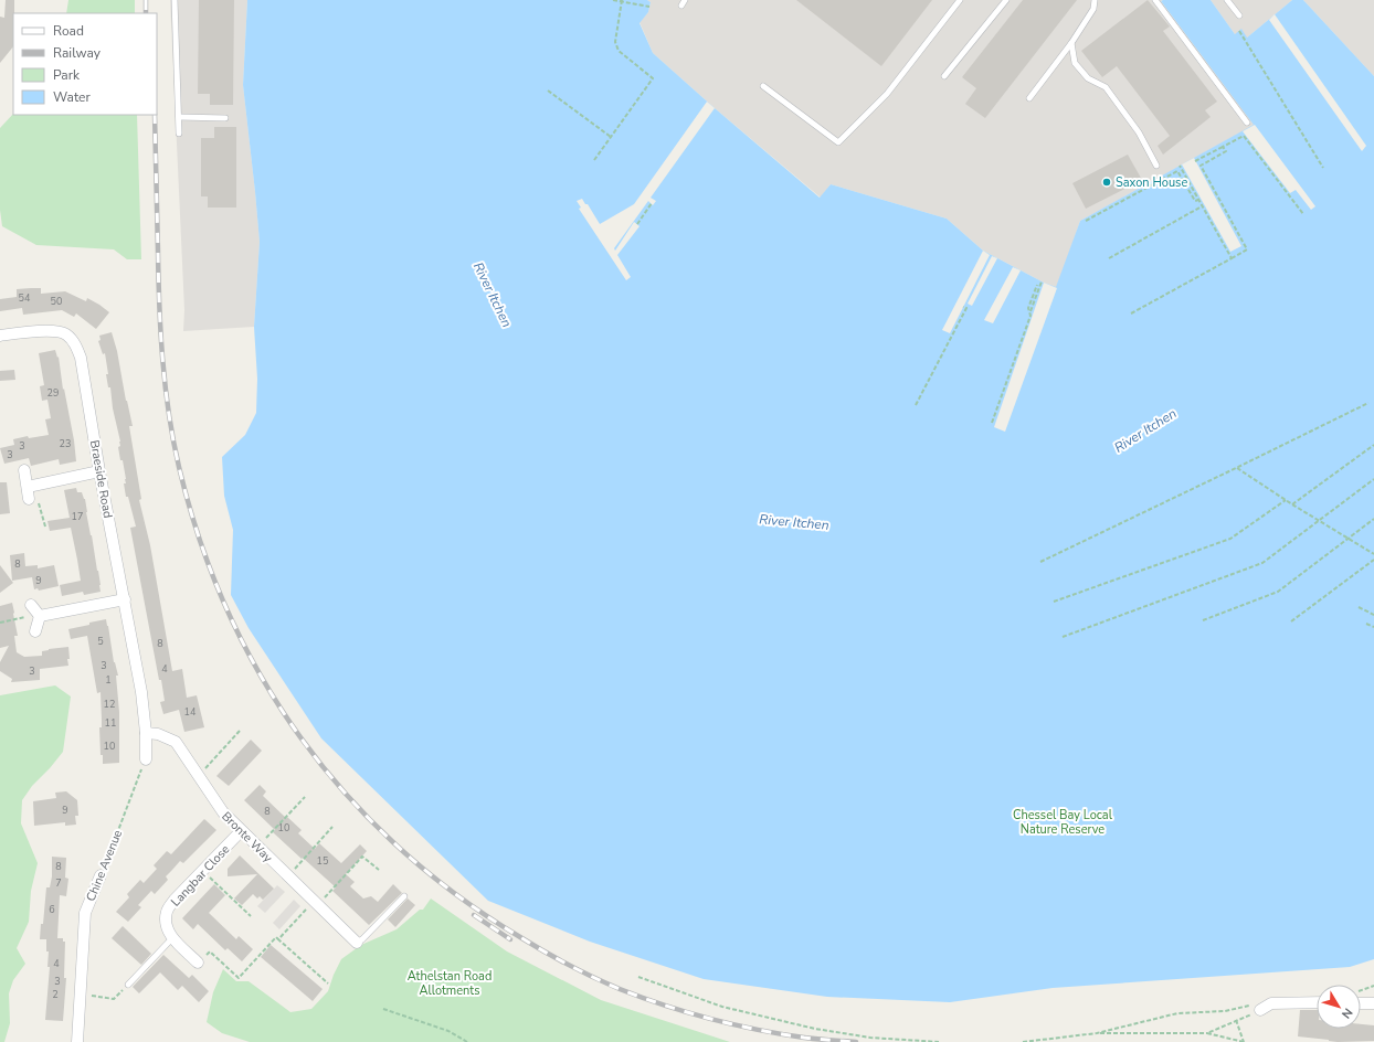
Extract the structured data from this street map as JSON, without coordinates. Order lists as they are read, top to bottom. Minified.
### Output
{"streets":{"street":["Braeside Road","Bronte Way","Chine Avenue","Langbar Close"]},"crossings":[["Braeside Road","Bronte Way"],["Bronte Way","Langbar Close"]],"water":["River Itchen"],"parks":["Chessel Bay Local Nature Reserve","Athelstan Road Allotments"],"places":["Saxon House"],"house_numbers":["54","50","29","23","3","3","17","8","9","5","8","3","4","3","1","12","14","11","10","9","8","10","15","8","7","6","4","3","2"],"legend":["Road","Railway","Park","Water"],"north":"bottom right"}
